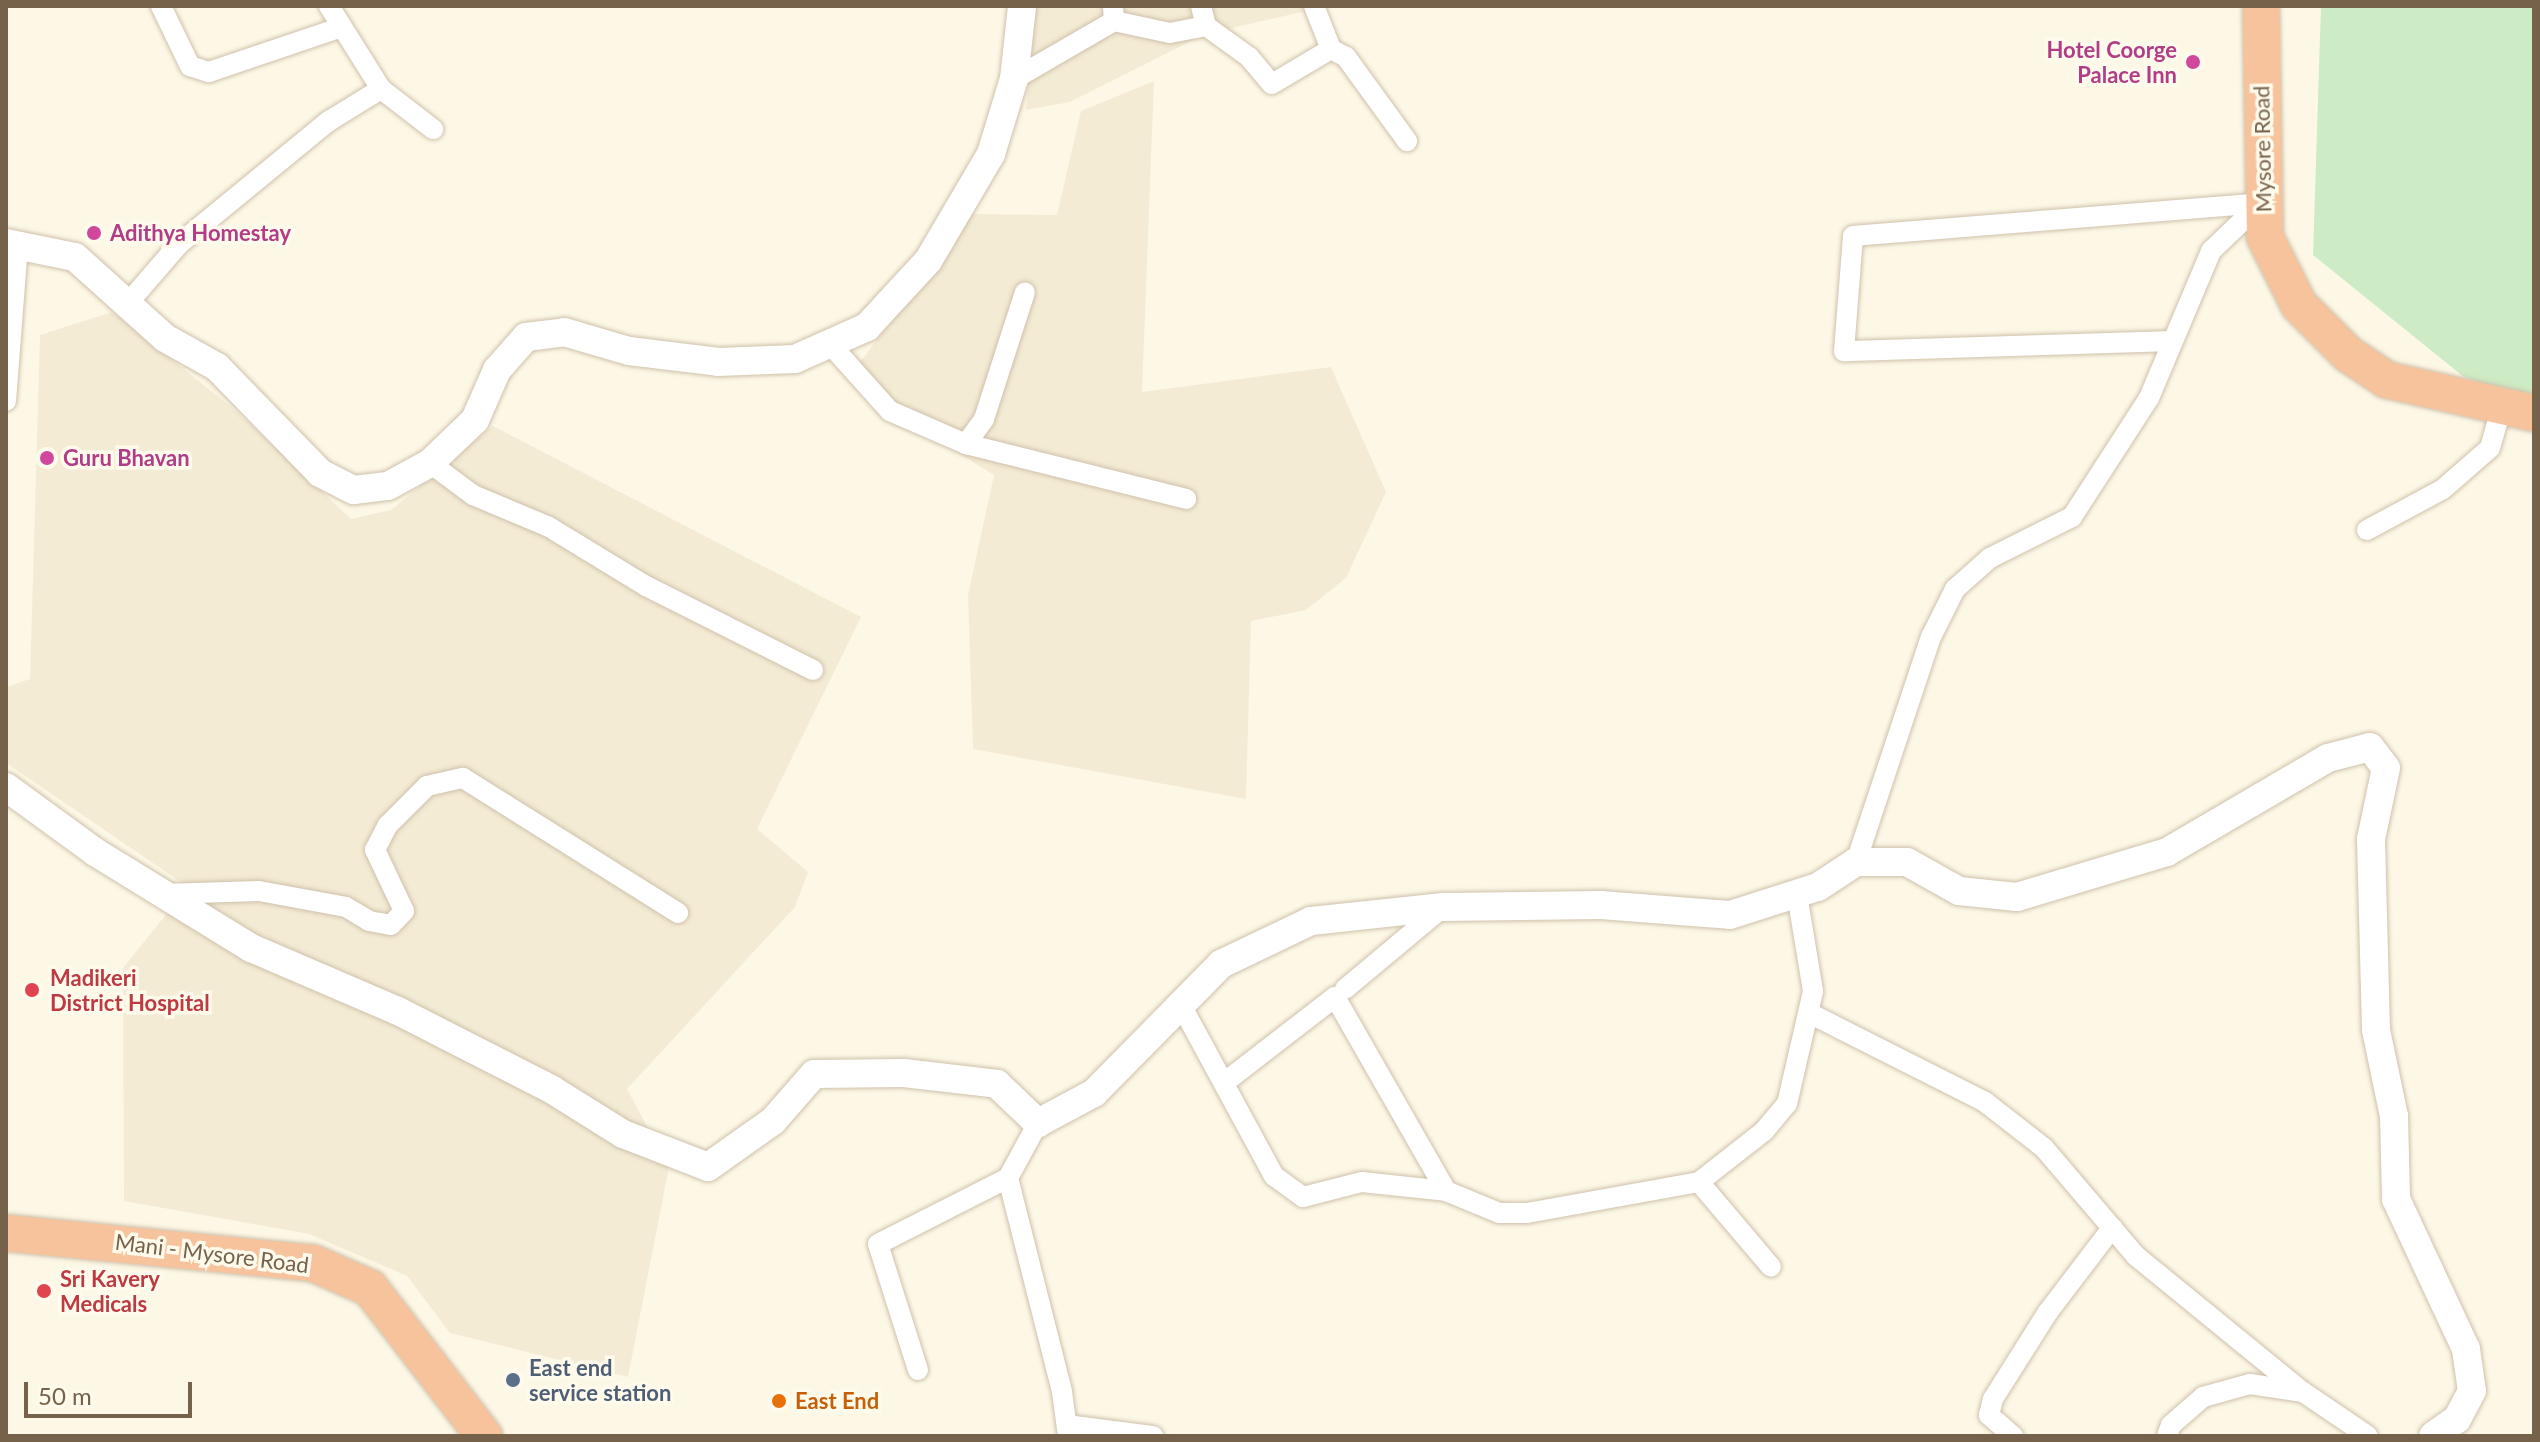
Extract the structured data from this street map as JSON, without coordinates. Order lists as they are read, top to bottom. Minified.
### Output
{"streets":{"highway":["Mysore Road","Mani - Mysore Road"]},"places":["Hotel Coorge Palace Inn","Adithya Homestay","Guru Bhavan","Madikeri District Hospital","Sri Kavery Medicals","East end service station","East End"],"scale_bar":"50 m"}
